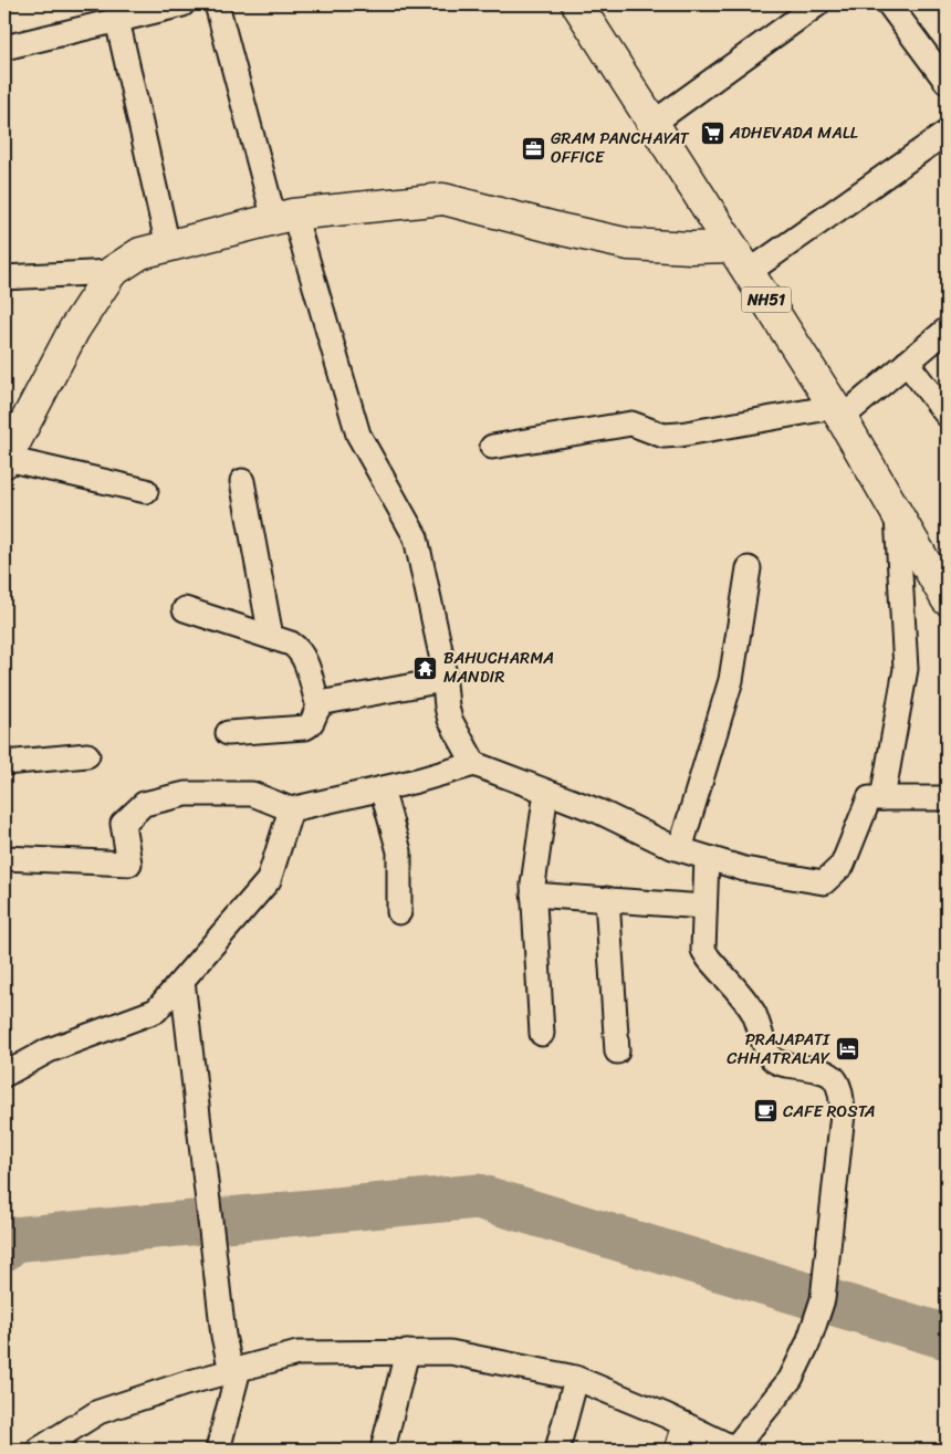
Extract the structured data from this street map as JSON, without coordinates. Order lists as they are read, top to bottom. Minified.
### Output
{"streets":{"main road":["NH51"]},"places":{"supermarket":["ADHEVADA MALL"],"office":["GRAM PANCHAYAT OFFICE"],"temple":["BAHUCHARMA MANDIR"],"hotel":["PRAJAPATI CHHATRALAY"],"cafe":["CAFE ROSTA"]}}
